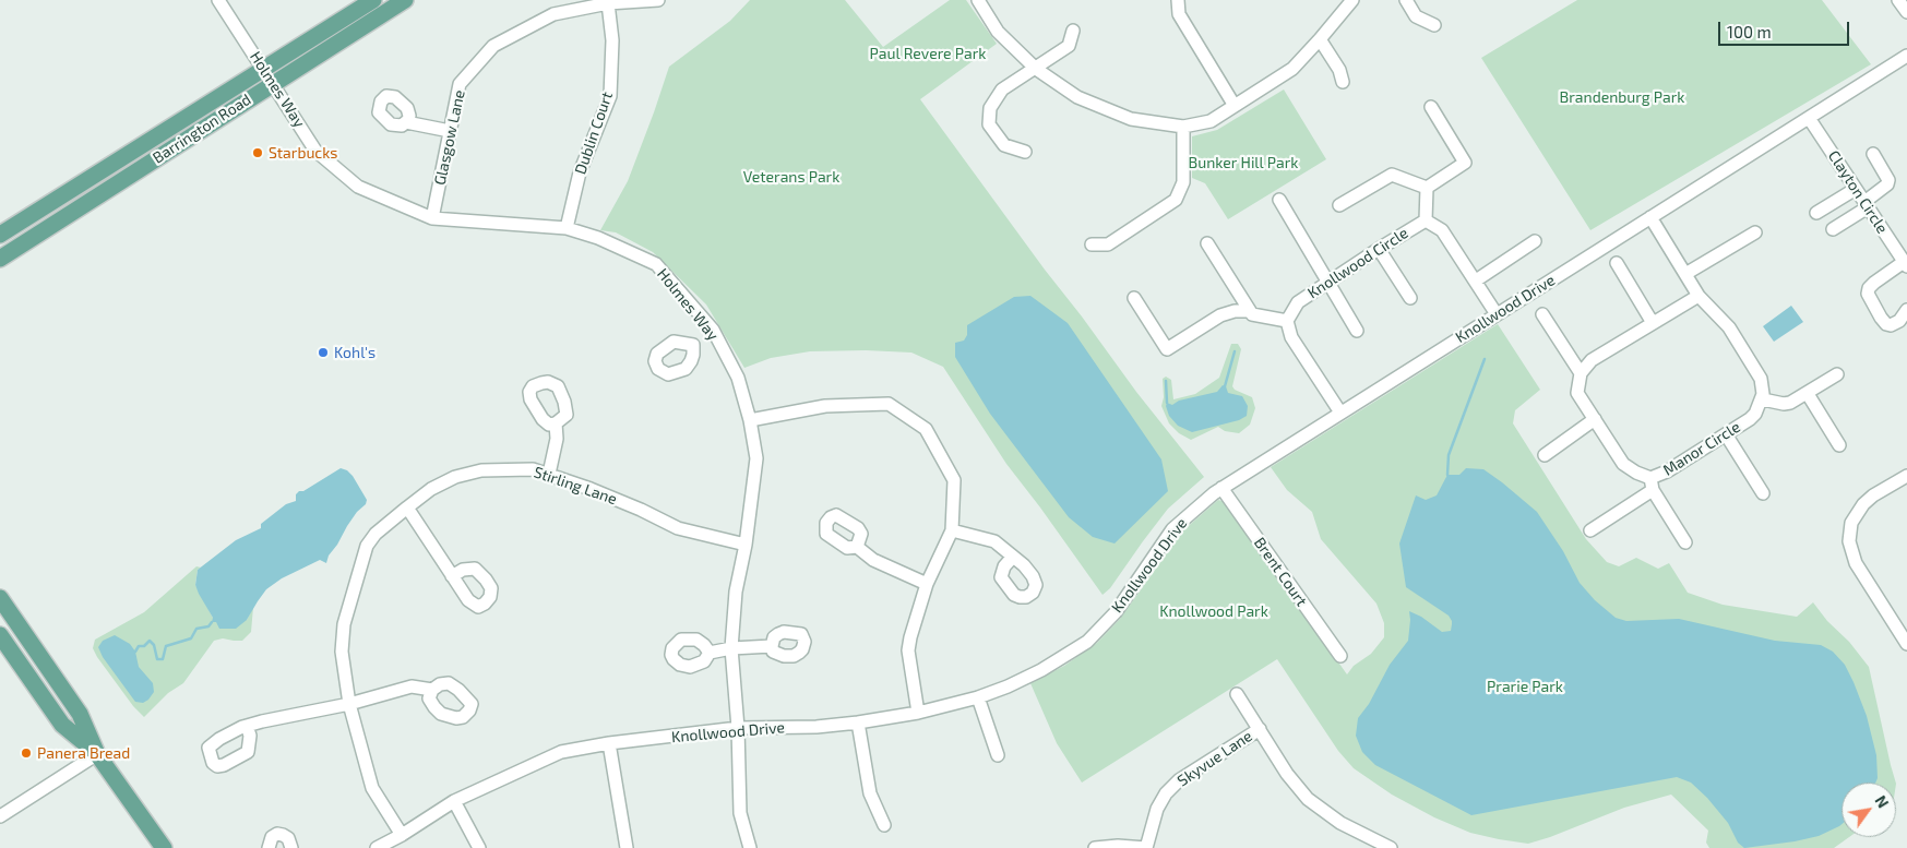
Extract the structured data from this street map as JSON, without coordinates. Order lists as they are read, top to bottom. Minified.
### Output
{"streets":{"main road":["Barrington Road"],"street":["Holmes Way","Dublin Court","Glasgow Lane","Clayton Circle","Knollwood Circle","Knollwood Drive","Manor Circle","Stirling Lane","Brent Court","Skyvue Lane"]},"crossings":[["Holmes Way","Barrington Road"],["Holmes Way","Dublin Court"],["Holmes Way","Glasgow Lane"],["Holmes Way","Knollwood Drive"],["Holmes Way","Stirling Lane"],["Dublin Court","Glasgow Lane"],["Clayton Circle","Knollwood Drive"],["Knollwood Circle","Knollwood Drive"],["Knollwood Drive","Stirling Lane"],["Knollwood Drive","Brent Court"]],"parks":["Paul Revere Park","Brandenburg Park","Bunker Hill Park","Veterans Park","Knollwood Park","Prarie Park"],"places":["Starbucks","Kohl's","Panera Bread"],"scale_bar":"100 m","north":"top right"}
